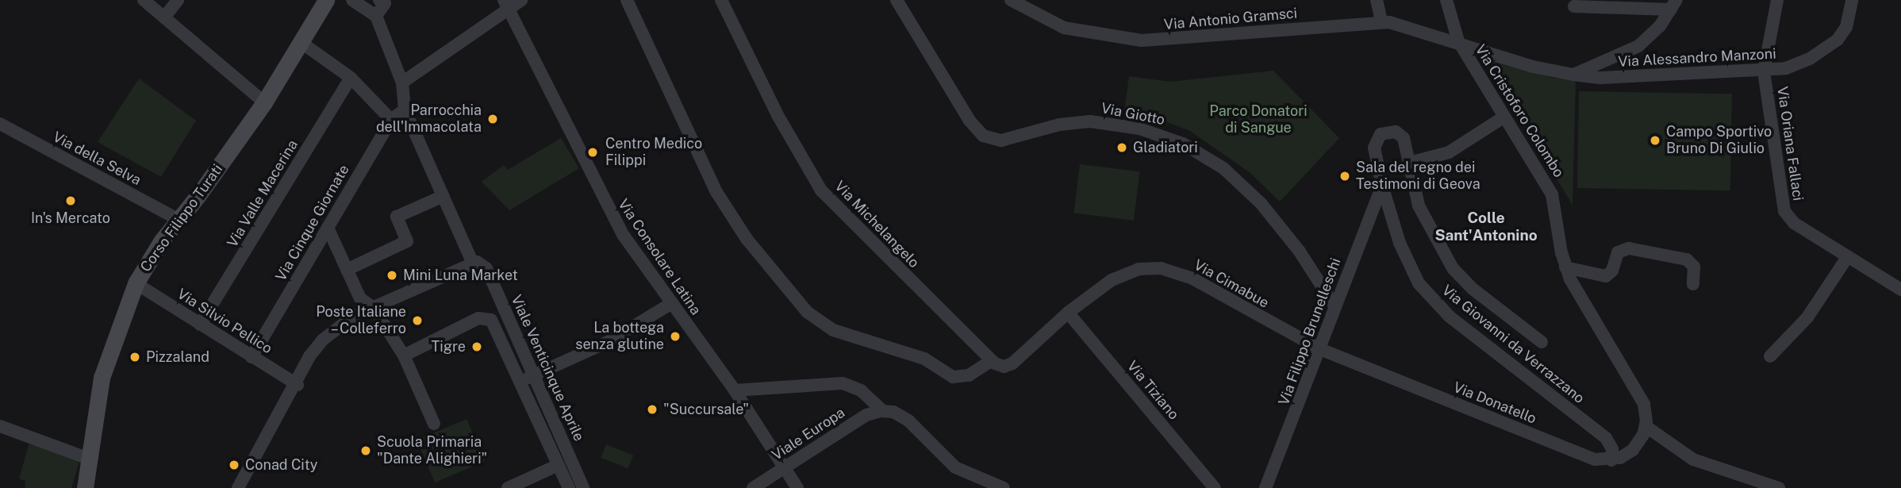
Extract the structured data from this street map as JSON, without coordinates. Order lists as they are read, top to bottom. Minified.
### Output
{"streets":{"main road":["Corso Filippo Turati"],"street":["Via Antonio Gramsci","Via Alessandro Manzoni","Via Cristoforo Colombo","Via Giotto","Via Oriana Fallaci","Via della Selva","Via Valle Macerina","Via Cinque Giornate","Via Michelangelo","Via Consolare Latina","Via Cimabue","Via Silvio Pellico","Via Filippo Brunelleschi","Via Giovanni da Verrazzano","Viale Venticinque Aprile","Via Tiziano","Via Donatello","Viale Europa"]},"crossings":[["Via Antonio Gramsci","Via Alessandro Manzoni"],["Via Antonio Gramsci","Via Cristoforo Colombo"],["Via Alessandro Manzoni","Via Cristoforo Colombo"],["Via Alessandro Manzoni","Via Oriana Fallaci"],["Via Giotto","Via Filippo Brunelleschi"],["Via della Selva","Corso Filippo Turati"],["Via Valle Macerina","Via Silvio Pellico"],["Corso Filippo Turati","Via Silvio Pellico"],["Via Cinque Giornate","Via Silvio Pellico"],["Via Cinque Giornate","Viale Venticinque Aprile"],["Via Michelangelo","Via Cimabue"],["Via Consolare Latina","Viale Europa"],["Via Cimabue","Via Filippo Brunelleschi"],["Via Cimabue","Via Tiziano"],["Via Cimabue","Via Donatello"],["Via Filippo Brunelleschi","Via Giovanni da Verrazzano"],["Via Filippo Brunelleschi","Via Donatello"],["Via Giovanni da Verrazzano","Via Donatello"]],"districts":["Colle Sant'Antonino"],"parks":["Parco Donatori di Sangue"],"places":["Parrocchia dell'Immacolata","Campo Sportivo Bruno Di Giulio","Gladiatori","Centro Medico Filippi","Sala del regno dei Testimoni di Geova","In's Mercato","Mini Luna Market","Poste Italiane – Colleferro","La bottega senza glutine","Tigre","Pizzaland","\"Succursale\"","Scuola Primaria \"Dante Alighieri\"","Conad City"]}
